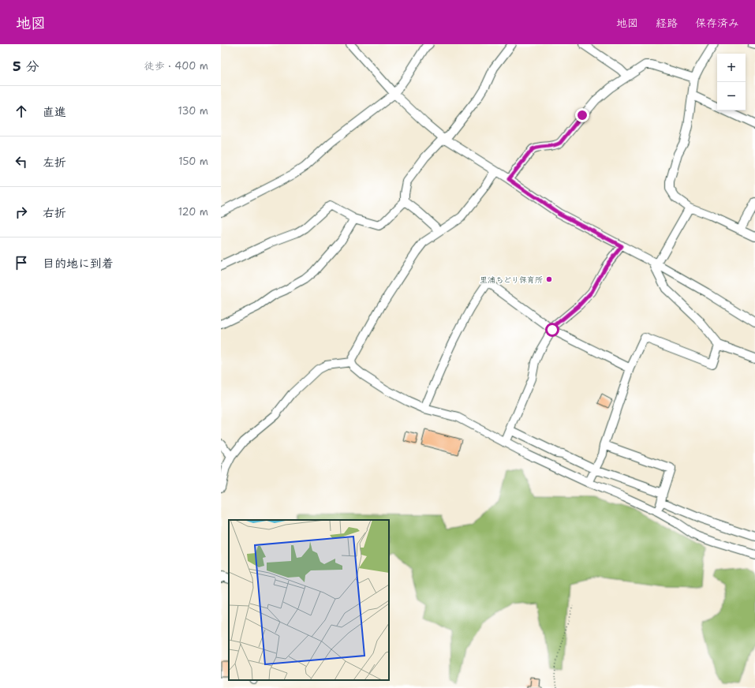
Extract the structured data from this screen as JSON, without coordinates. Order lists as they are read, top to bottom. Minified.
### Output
{"places":["里浦ちどり保育所"],"page":{"header":"地図","nav":["地図","経路","保存済み"],"heading":["5 分","徒歩 · 400 m"],"map_buttons":["+","−"],"list":[["直進","130 m"],["左折","150 m"],["右折","120 m"],"目的地に到着"]}}
